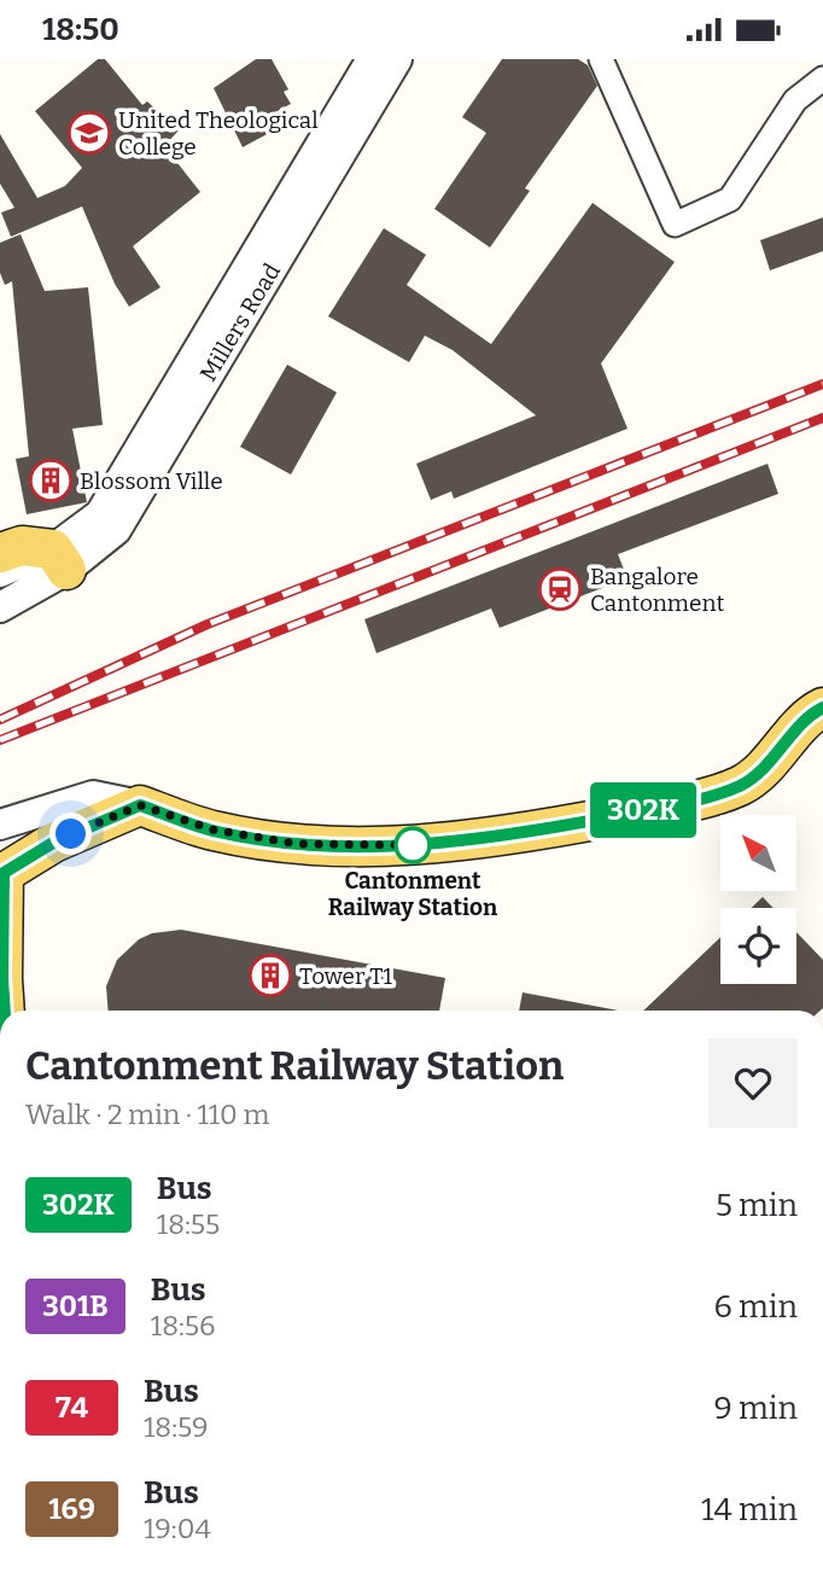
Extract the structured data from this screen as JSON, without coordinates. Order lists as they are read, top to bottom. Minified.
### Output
{"streets":{"street":["Millers Road"]},"places":{"school or university":["United Theological College"],"building":["Blossom Ville","Tower T1"],"station":["Bangalore Cantonment"],"other":["Cantonment Railway Station"]},"lines":["bus line 302K"],"north":"top left","page":{"status":"18:50","on_map":"302K","heading":["Cantonment Railway Station","Walk · 2 min · 110 m"],"list":[{"mark":"302K","name":"Bus","note":"18:55","value":"5 min"},{"mark":"301B","name":"Bus","note":"18:56","value":"6 min"},{"mark":"74","name":"Bus","note":"18:59","value":"9 min"},{"mark":"169","name":"Bus","note":"19:04","value":"14 min"}]}}
